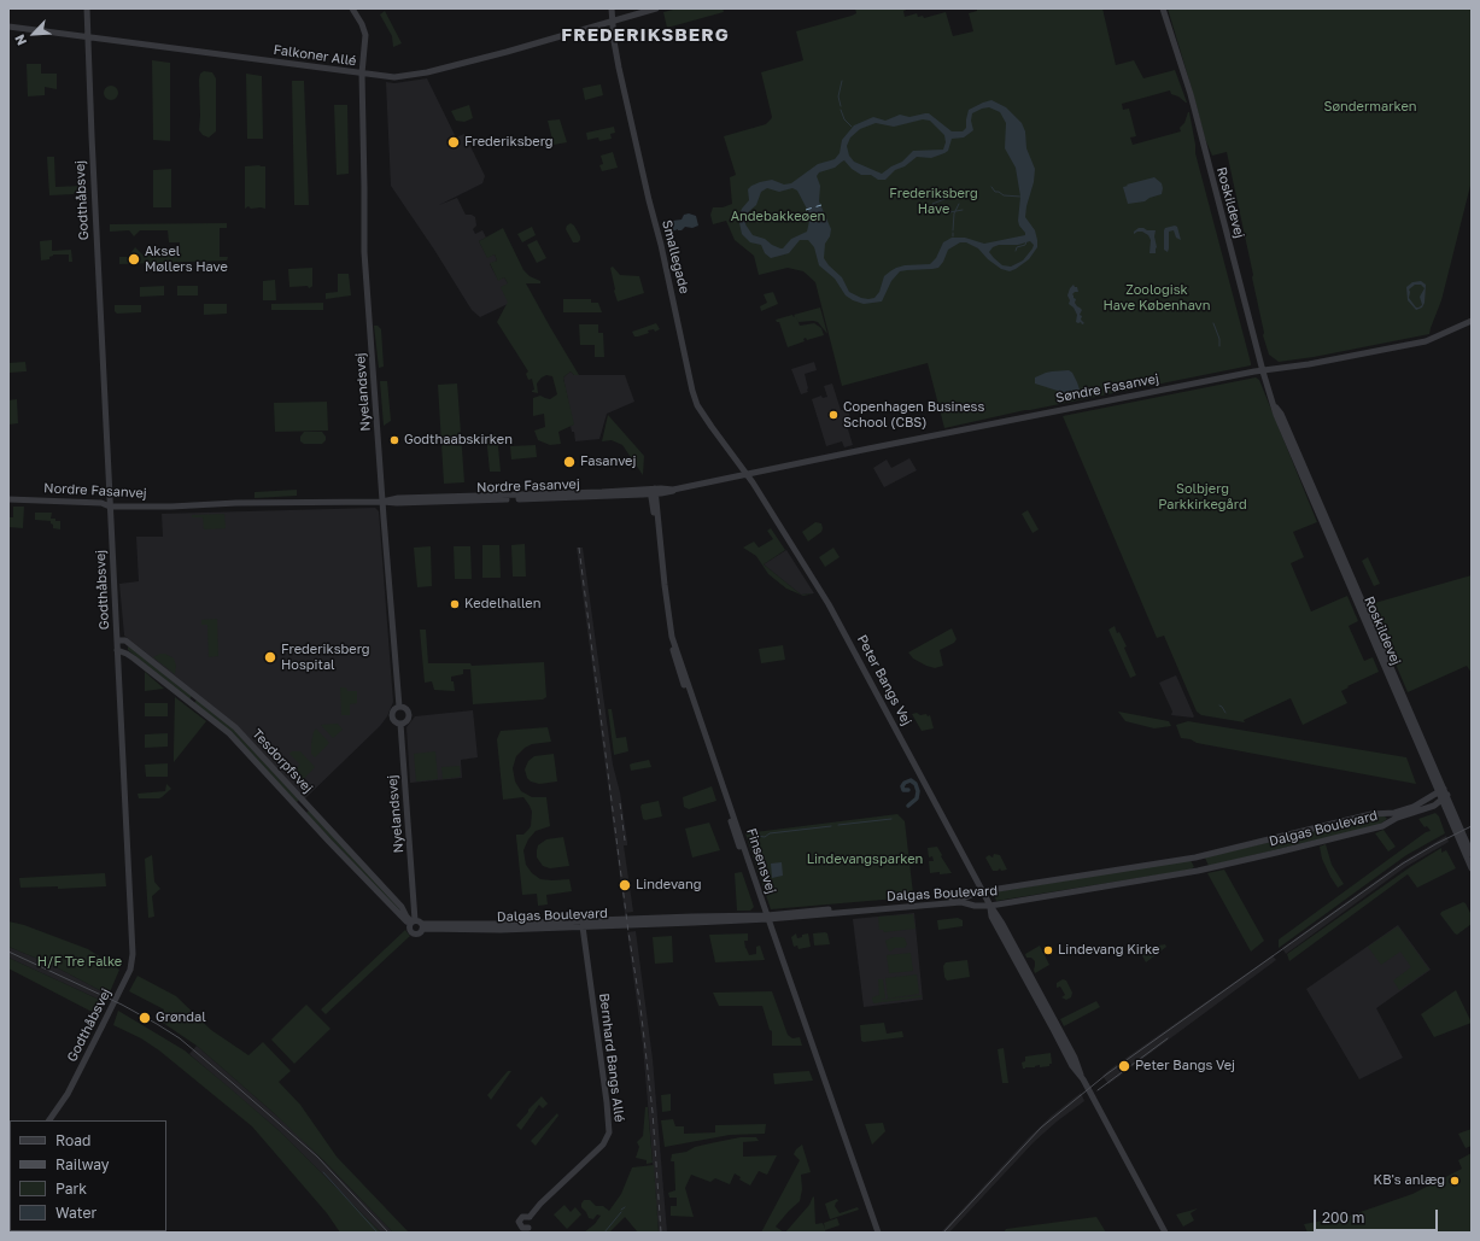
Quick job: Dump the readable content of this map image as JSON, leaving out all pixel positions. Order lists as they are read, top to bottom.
{
  "streets": {
    "street": [
      "Falkoner Allé",
      "Godthåbsvej",
      "Roskildevej",
      "Smallegade",
      "Søndre Fasanvej",
      "Nyelandsvej",
      "Nordre Fasanvej",
      "Peter Bangs Vej",
      "Tesdorpfsvej",
      "Dalgas Boulevard",
      "Finsensvej",
      "Bernhard Bangs Allé"
    ]
  },
  "crossings": [
    ["Falkoner Allé", "Godthåbsvej"],
    ["Falkoner Allé", "Smallegade"],
    ["Falkoner Allé", "Nyelandsvej"],
    ["Godthåbsvej", "Nordre Fasanvej"],
    ["Godthåbsvej", "Tesdorpfsvej"],
    ["Roskildevej", "Søndre Fasanvej"],
    ["Roskildevej", "Dalgas Boulevard"],
    ["Smallegade", "Søndre Fasanvej"],
    ["Smallegade", "Nordre Fasanvej"],
    ["Smallegade", "Peter Bangs Vej"],
    ["Søndre Fasanvej", "Nordre Fasanvej"],
    ["Søndre Fasanvej", "Peter Bangs Vej"],
    ["Nyelandsvej", "Nordre Fasanvej"],
    ["Nyelandsvej", "Tesdorpfsvej"],
    ["Nyelandsvej", "Dalgas Boulevard"],
    ["Nordre Fasanvej", "Peter Bangs Vej"],
    ["Nordre Fasanvej", "Finsensvej"],
    ["Peter Bangs Vej", "Dalgas Boulevard"],
    ["Tesdorpfsvej", "Dalgas Boulevard"],
    ["Dalgas Boulevard", "Finsensvej"],
    ["Dalgas Boulevard", "Bernhard Bangs Allé"]
  ],
  "districts": ["FREDERIKSBERG"],
  "parks": [
    "Søndermarken",
    "Frederiksberg Have",
    "Andebakkeøen",
    "Zoologisk Have København",
    "Solbjerg Parkkirkegård",
    "Lindevangsparken",
    "H/F Tre Falke"
  ],
  "places": [
    "Frederiksberg",
    "Aksel Møllers Have",
    "Copenhagen Business School (CBS)",
    "Godthaabskirken",
    "Fasanvej",
    "Kedelhallen",
    "Frederiksberg Hospital",
    "Lindevang",
    "Lindevang Kirke",
    "Grøndal",
    "Peter Bangs Vej",
    "KB's anlæg"
  ],
  "legend": [
    "Road",
    "Railway",
    "Park",
    "Water"
  ],
  "scale_bar": "200 m",
  "north": "bottom left"
}
